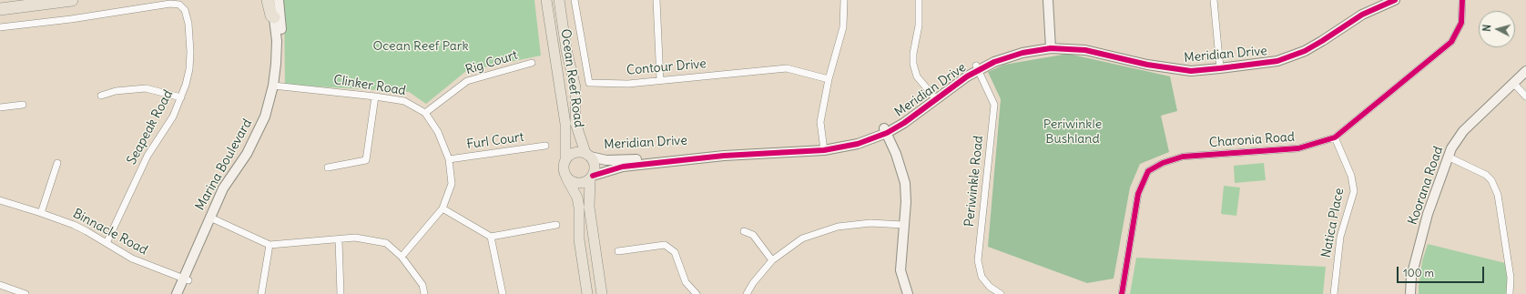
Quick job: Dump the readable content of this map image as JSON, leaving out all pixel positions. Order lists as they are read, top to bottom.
{
  "streets": {
    "main road": ["Ocean Reef Road"],
    "street": [
      "Meridian Drive",
      "Rig Court",
      "Contour Drive",
      "Clinker Road",
      "Seapeak Road",
      "Charonia Road",
      "Furl Court",
      "Marina Boulevard",
      "Periwinkle Road",
      "Koorana Road",
      "Natica Place",
      "Binnacle Road"
    ]
  },
  "crossings": [
    ["Meridian Drive", "Ocean Reef Road"],
    ["Meridian Drive", "Periwinkle Road"],
    ["Rig Court", "Clinker Road"],
    ["Clinker Road", "Furl Court"],
    ["Clinker Road", "Marina Boulevard"],
    ["Seapeak Road", "Binnacle Road"],
    ["Charonia Road", "Natica Place"],
    ["Marina Boulevard", "Binnacle Road"]
  ],
  "parks": ["Ocean Reef Park", "Periwinkle Bushland"],
  "scale_bar": "100 m",
  "north": "left"
}
